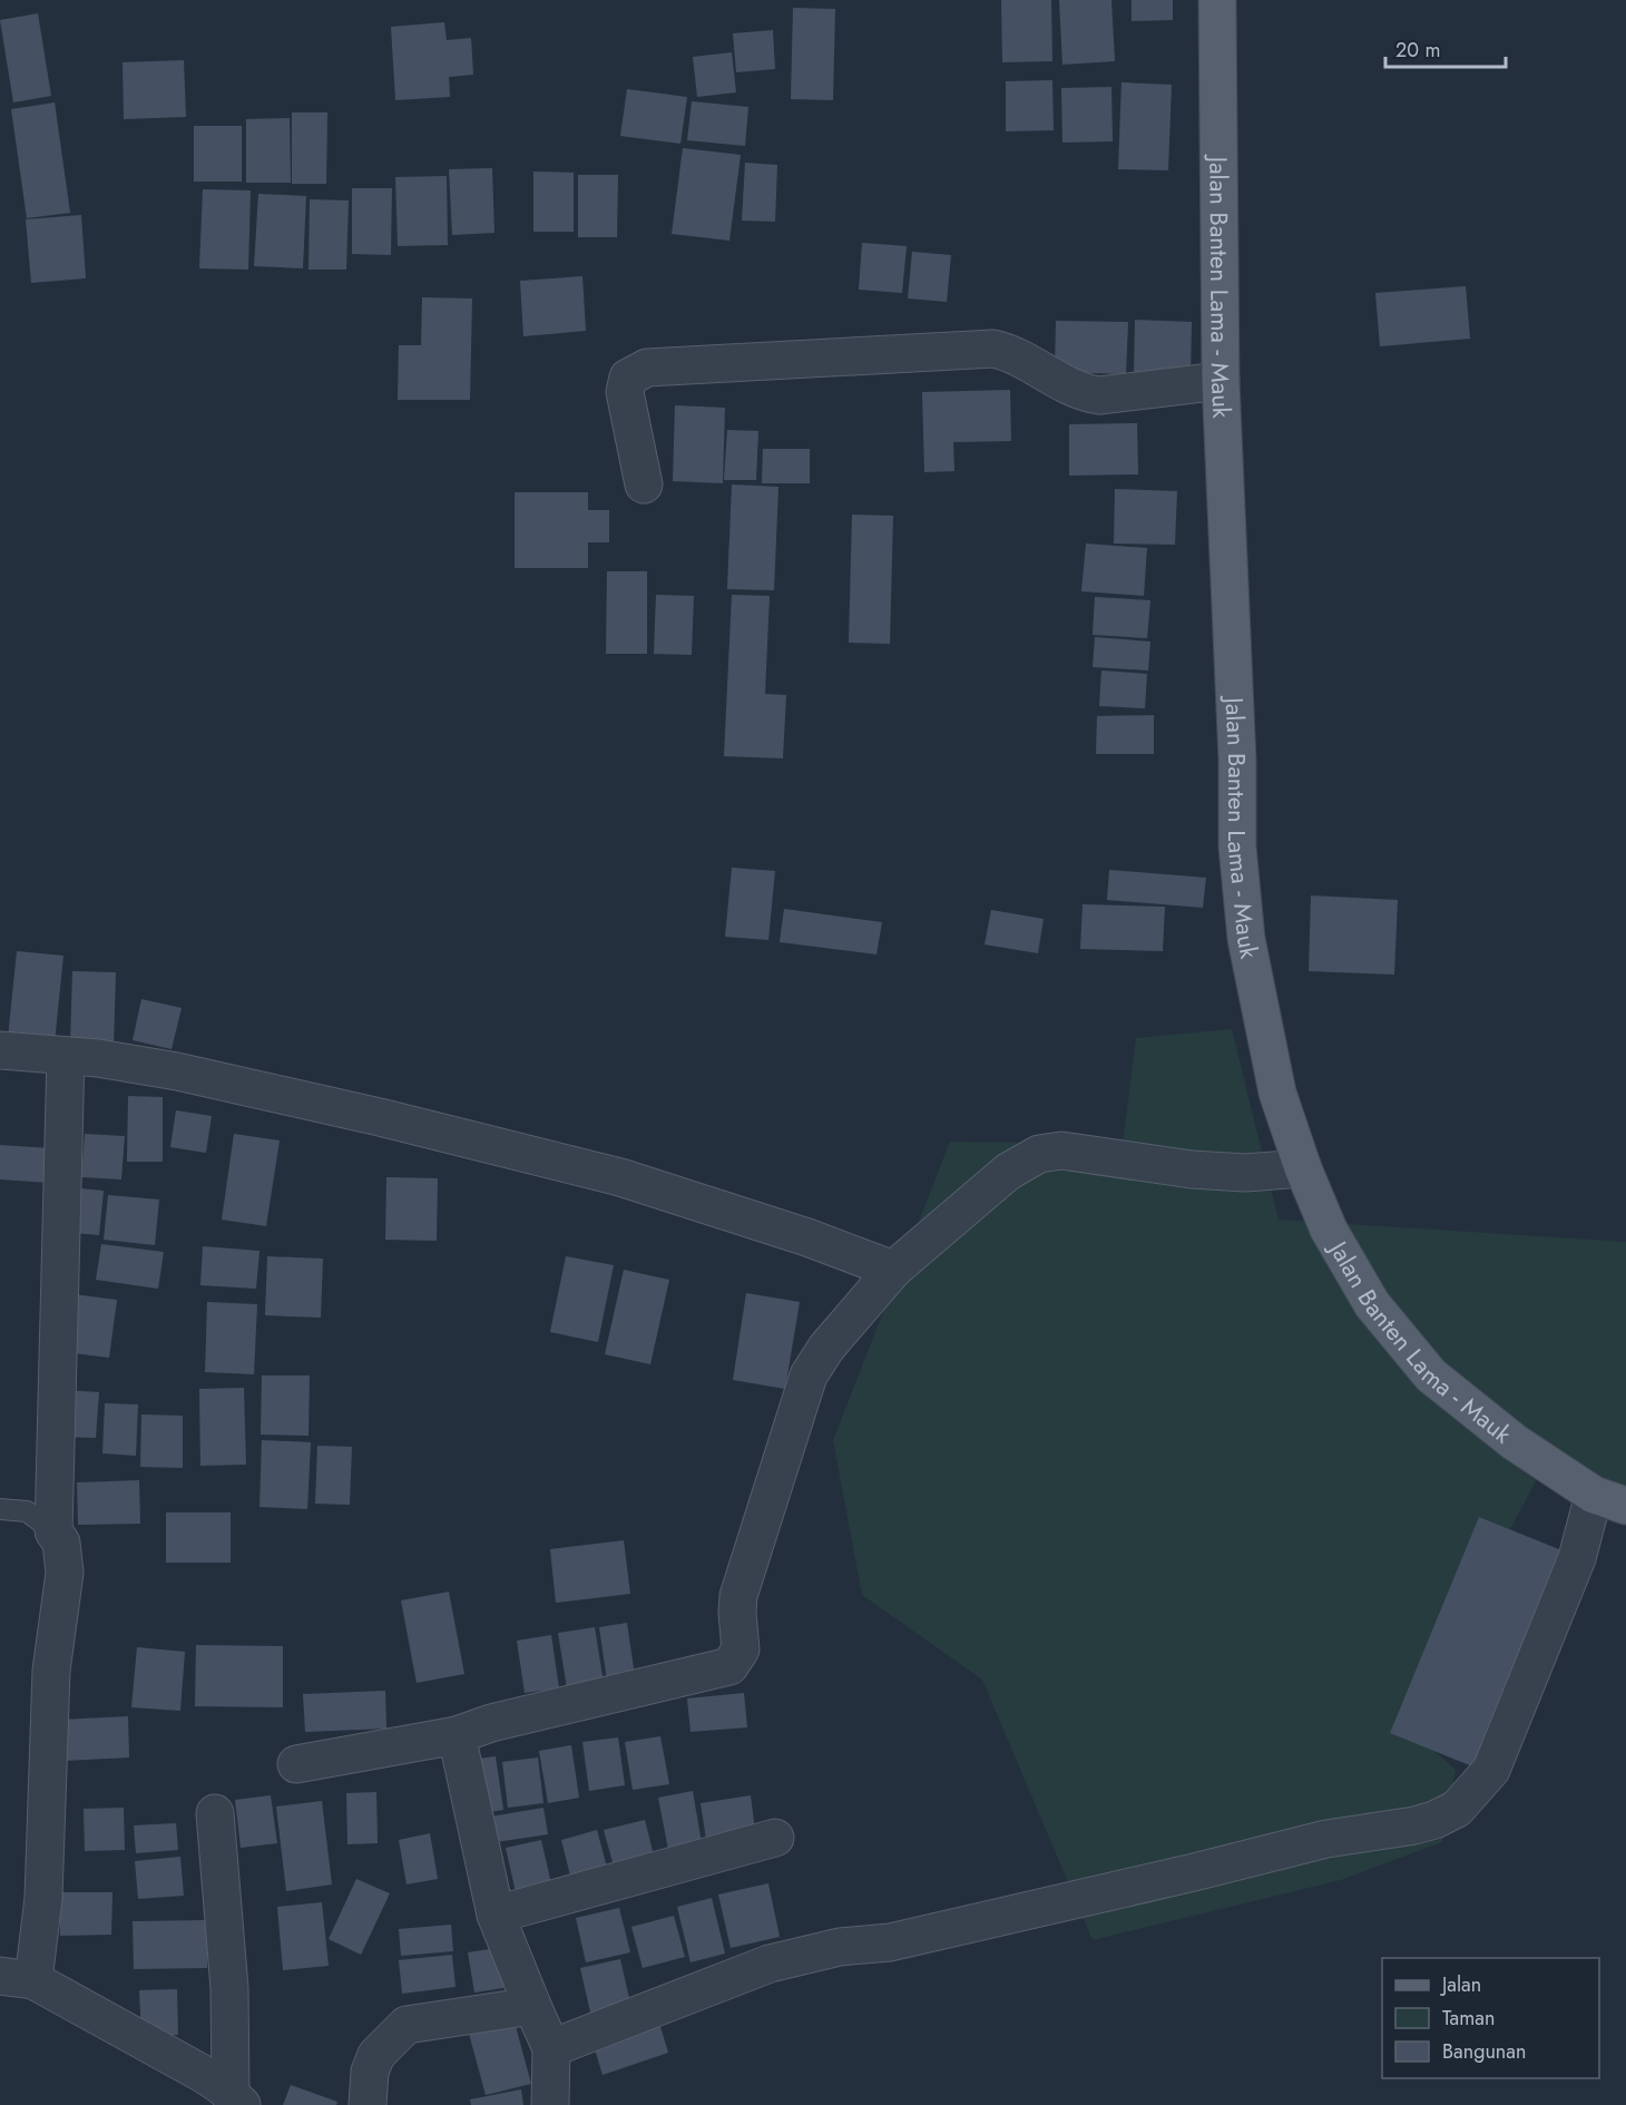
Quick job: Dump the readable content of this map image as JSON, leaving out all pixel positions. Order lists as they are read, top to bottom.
{
  "streets": {
    "main road": ["Jalan Banten Lama - Mauk"]
  },
  "legend": ["Jalan", "Taman", "Bangunan"],
  "scale_bar": "20 m"
}
